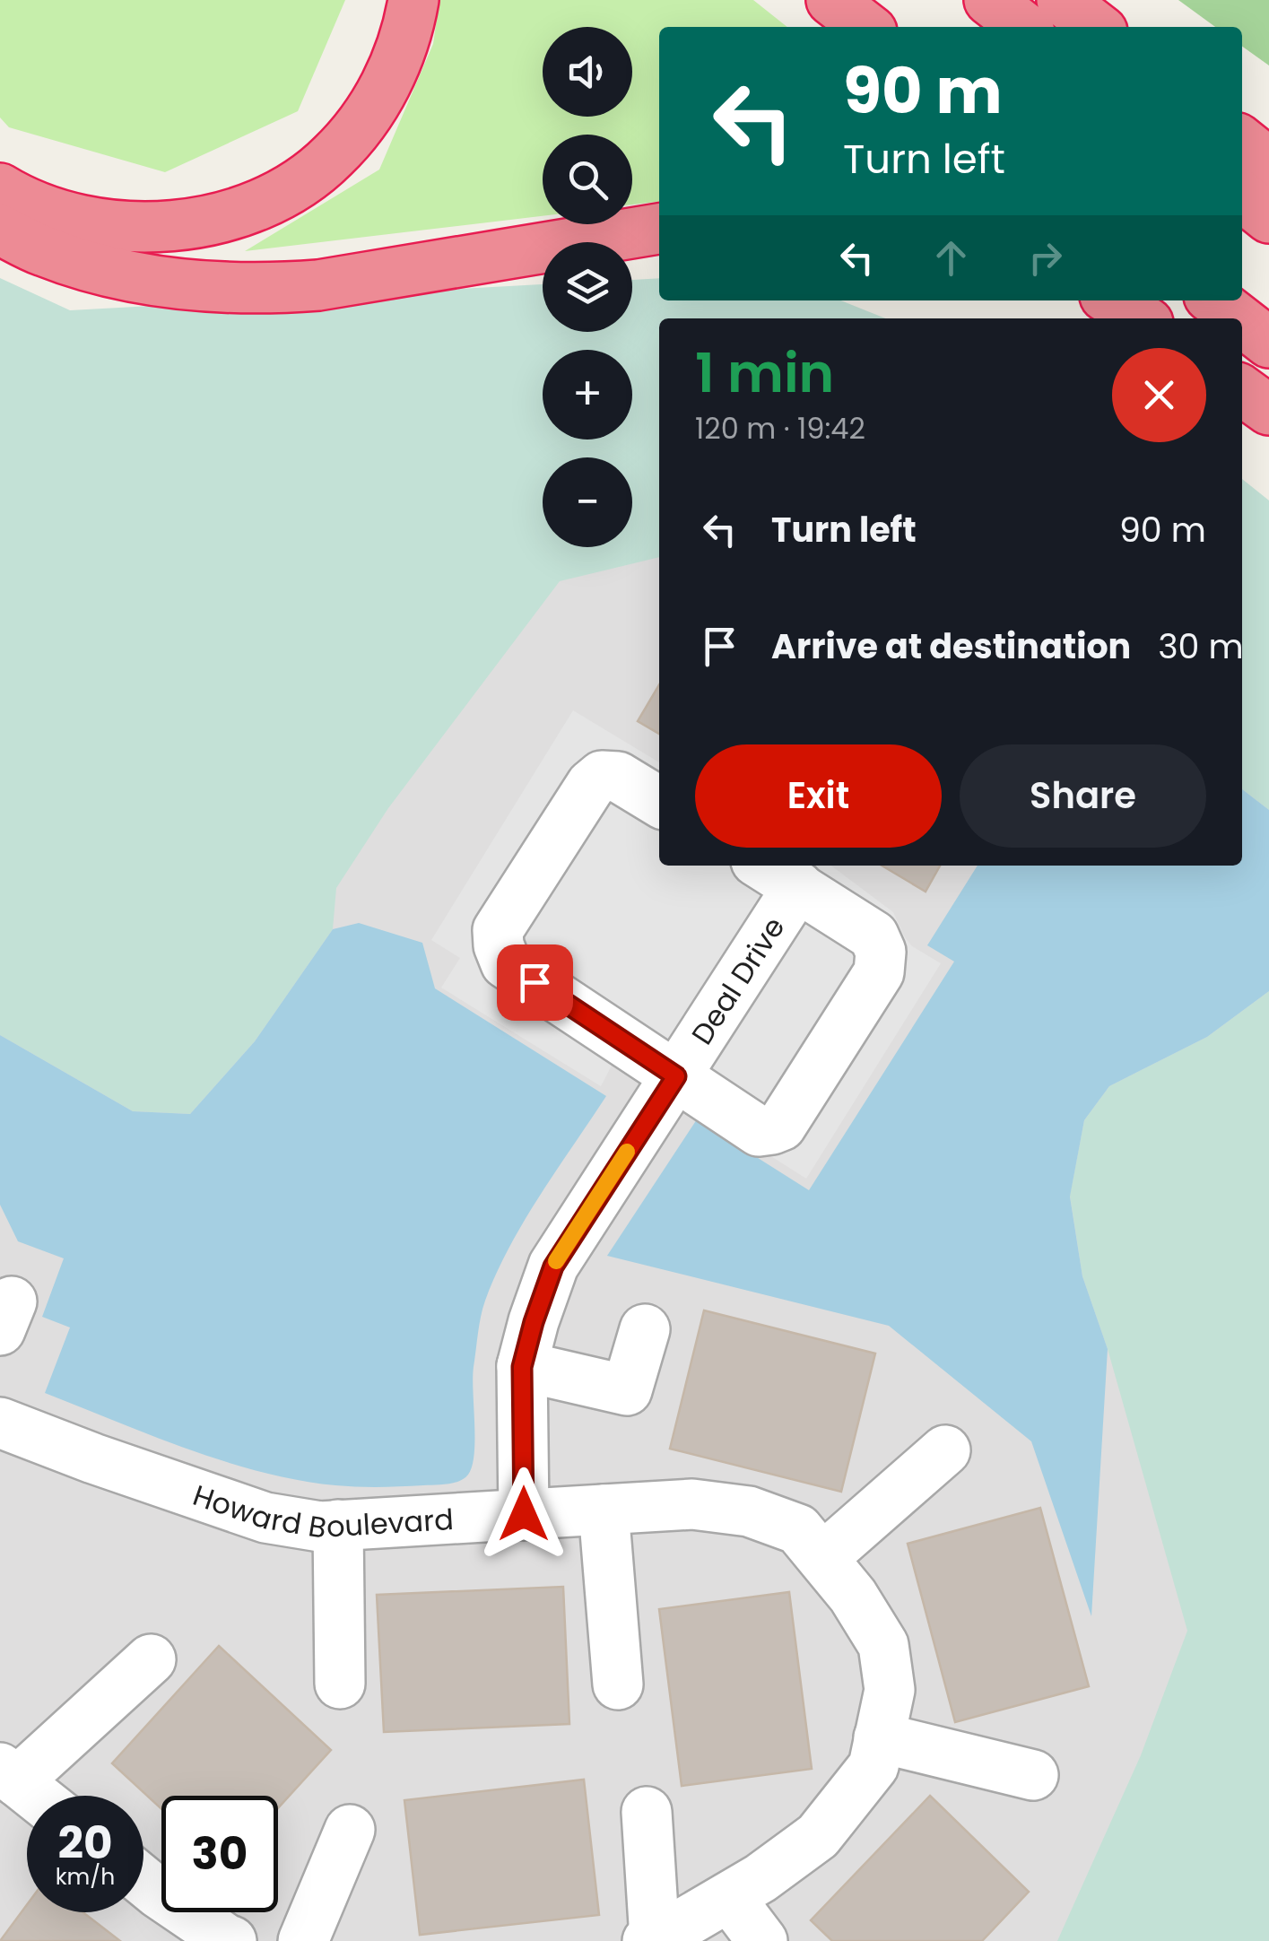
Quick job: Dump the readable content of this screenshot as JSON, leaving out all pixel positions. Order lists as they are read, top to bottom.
{
  "streets": {
    "street": ["Deal Drive", "Howard Boulevard"]
  },
  "crossings": [
    ["Deal Drive", "Howard Boulevard"]
  ],
  "page": {
    "map_buttons": ["+", "−"],
    "turn": ["90 m", "Turn left"],
    "heading": ["1 min", "120 m · 19:42"],
    "list": [
      {
        "name": "Turn left",
        "value": "90 m"
      },
      {
        "name": "Arrive at destination",
        "value": "30 m"
      }
    ],
    "buttons": ["Exit", "Share"],
    "speed": "20 km/h",
    "limit": "30"
  }
}
